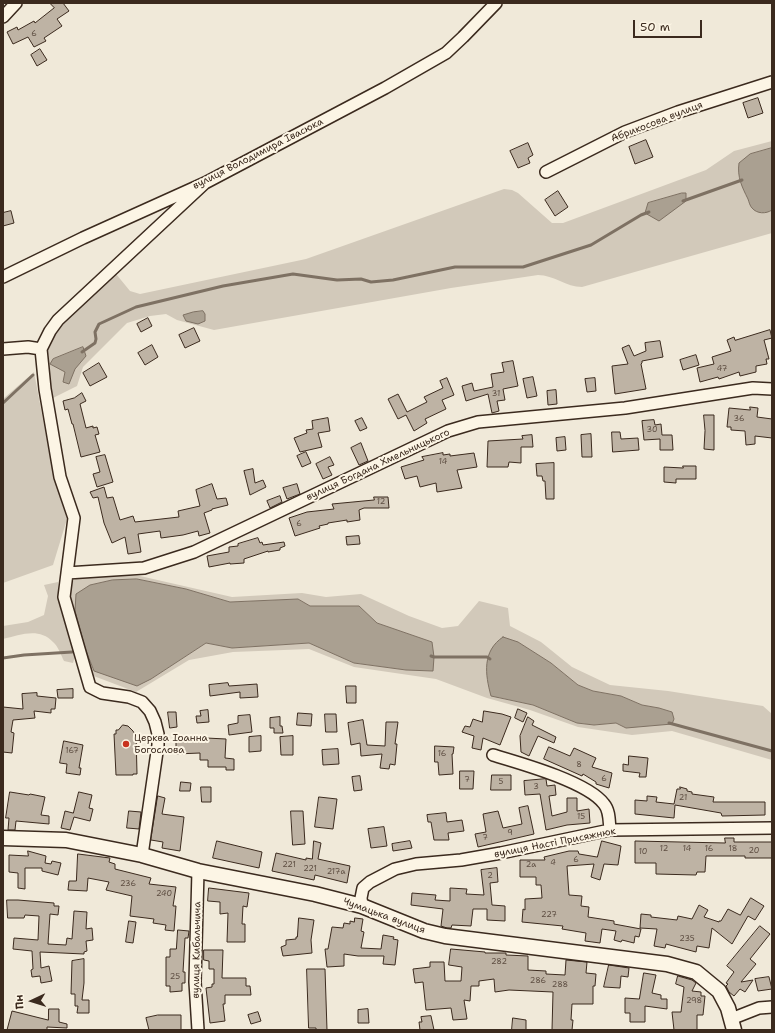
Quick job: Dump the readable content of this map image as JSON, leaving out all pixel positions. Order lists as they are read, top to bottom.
{
  "streets": {
    "street": [
      "Абрикосова вулиця",
      "вулиця Володимира Івасюка",
      "вулиця Богдана Хмельницького",
      "вулиця Насті Присяжнюк",
      "Чумацька вулиця",
      "вулиця Кибальчича"
    ]
  },
  "crossings": [
    ["вулиця Насті Присяжнюк", "Чумацька вулиця"],
    ["Чумацька вулиця", "вулиця Кибальчича"]
  ],
  "places": ["Церква Іоанна Богослова"],
  "house_numbers": [
    "6",
    "47",
    "31",
    "36",
    "30",
    "14",
    "12",
    "6",
    "167",
    "16",
    "8",
    "6",
    "7",
    "5",
    "3",
    "21",
    "15",
    "9",
    "7",
    "12",
    "14",
    "16",
    "18",
    "20",
    "10",
    "6",
    "4",
    "221",
    "2а",
    "221",
    "217а",
    "2",
    "236",
    "240",
    "227",
    "235",
    "282",
    "25",
    "286",
    "288",
    "298"
  ],
  "scale_bar": "50 m",
  "north": "left"
}
